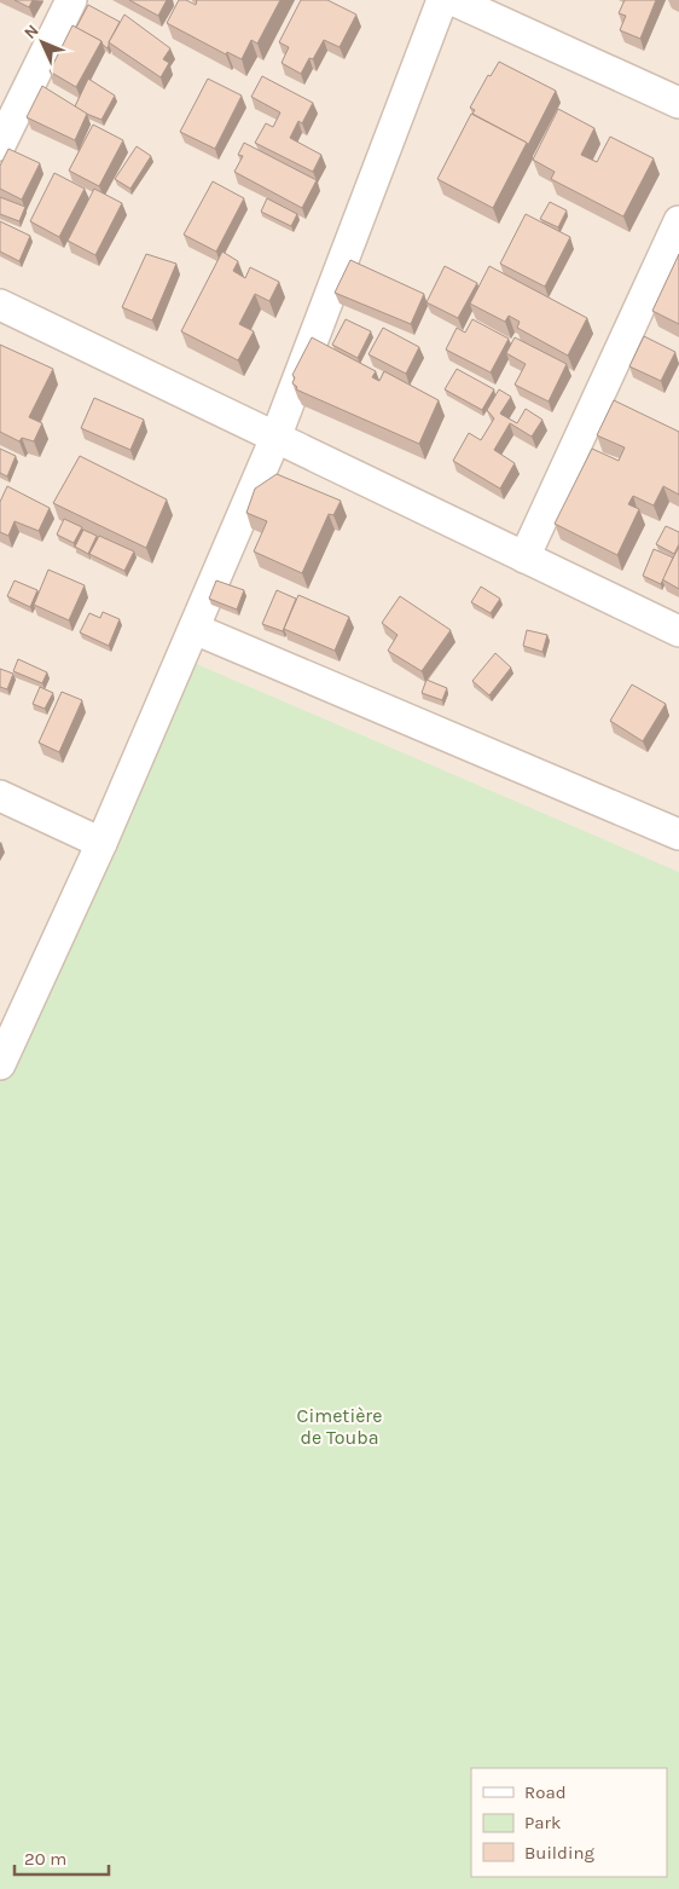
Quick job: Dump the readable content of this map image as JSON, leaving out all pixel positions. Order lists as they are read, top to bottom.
{
  "parks": ["Cimetière de Touba"],
  "legend": ["Road", "Park", "Building"],
  "scale_bar": "20 m",
  "north": "top left"
}
